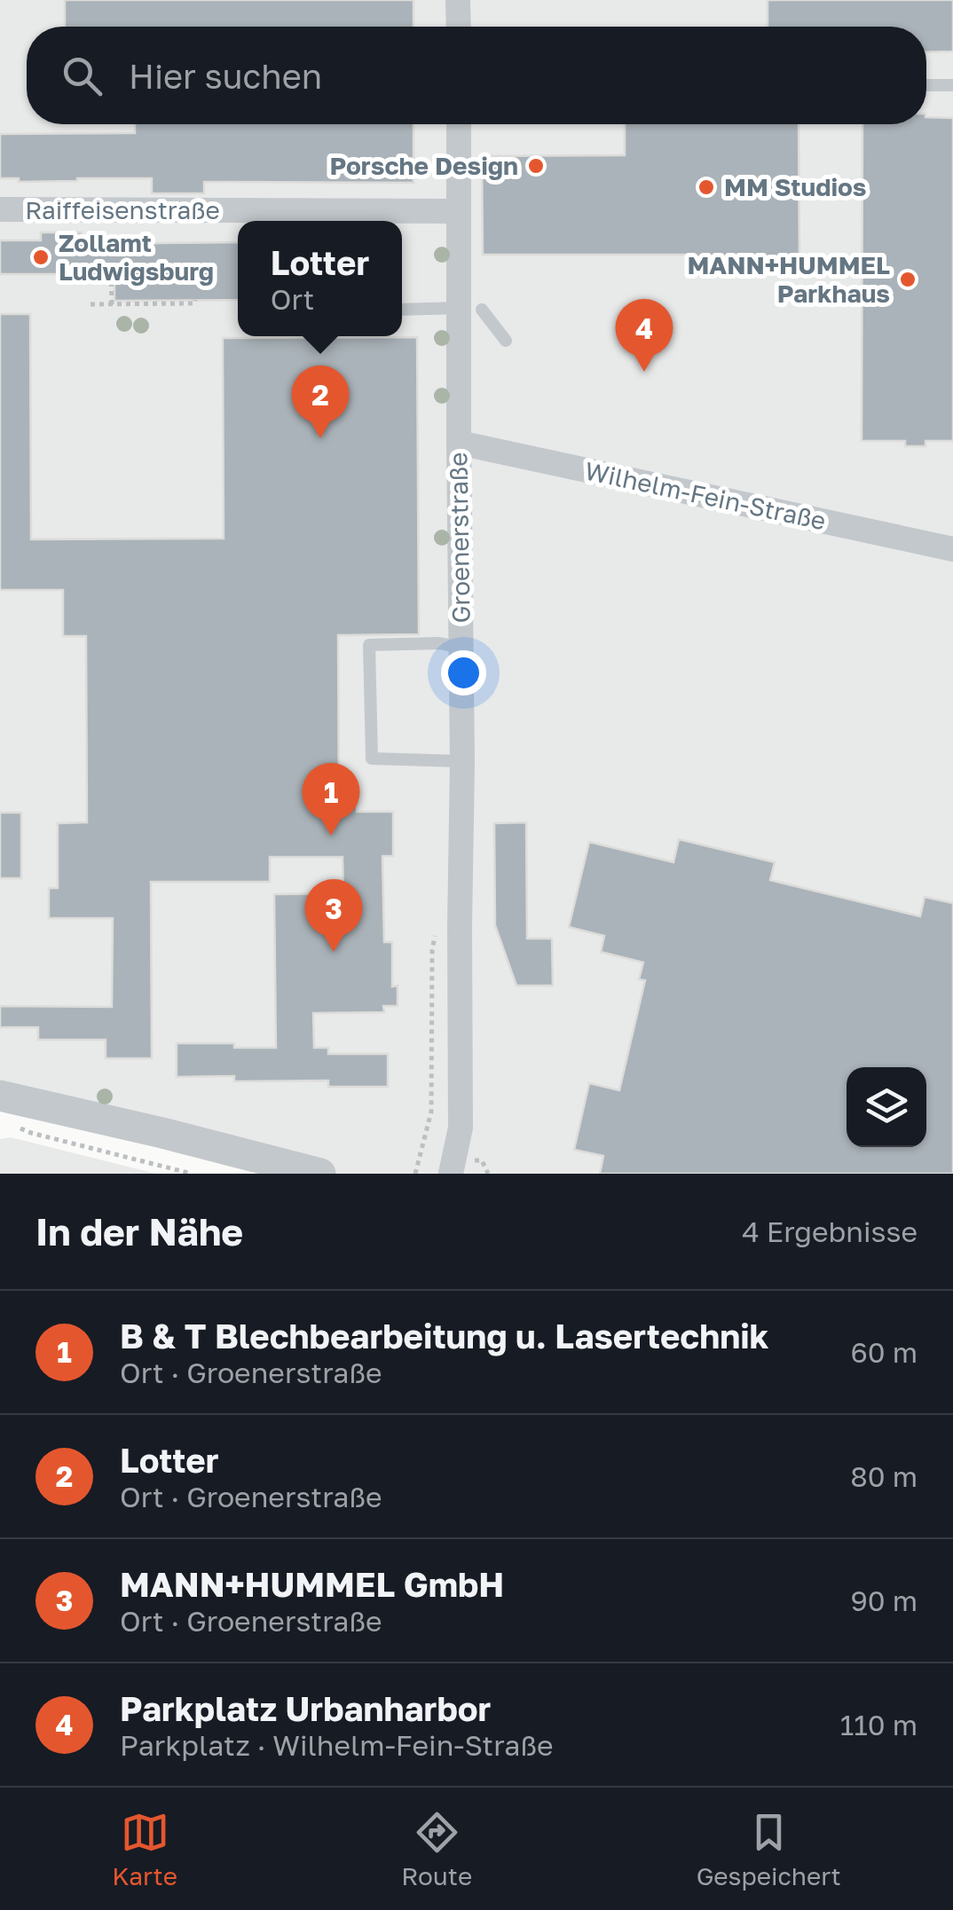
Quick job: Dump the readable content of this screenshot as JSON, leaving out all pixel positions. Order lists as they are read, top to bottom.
{
  "streets": {
    "street": ["Raiffeisenstraße", "Wilhelm-Fein-Straße", "Groenerstraße"]
  },
  "crossings": [
    ["Raiffeisenstraße", "Groenerstraße"],
    ["Wilhelm-Fein-Straße", "Groenerstraße"]
  ],
  "places": [
    "Porsche Design",
    "MM Studios",
    "Zollamt Ludwigsburg",
    "MANN+HUMMEL Parkhaus"
  ],
  "page": {
    "search": "Hier suchen",
    "popup": ["Lotter", "Ort"],
    "pins": [
      "4",
      "2",
      "1",
      "3"
    ],
    "heading": ["In der Nähe", "4 Ergebnisse"],
    "list": [
      {
        "mark": "1",
        "name": "B & T Blechbearbeitung u. Lasertechnik",
        "note": "Ort · Groenerstraße",
        "value": "60 m"
      },
      {
        "mark": "2",
        "name": "Lotter",
        "note": "Ort · Groenerstraße",
        "value": "80 m"
      },
      {
        "mark": "3",
        "name": "MANN+HUMMEL GmbH",
        "note": "Ort · Groenerstraße",
        "value": "90 m"
      },
      {
        "mark": "4",
        "name": "Parkplatz Urbanharbor",
        "note": "Parkplatz · Wilhelm-Fein-Straße",
        "value": "110 m"
      }
    ],
    "nav": ["Karte", "Route", "Gespeichert"]
  }
}
